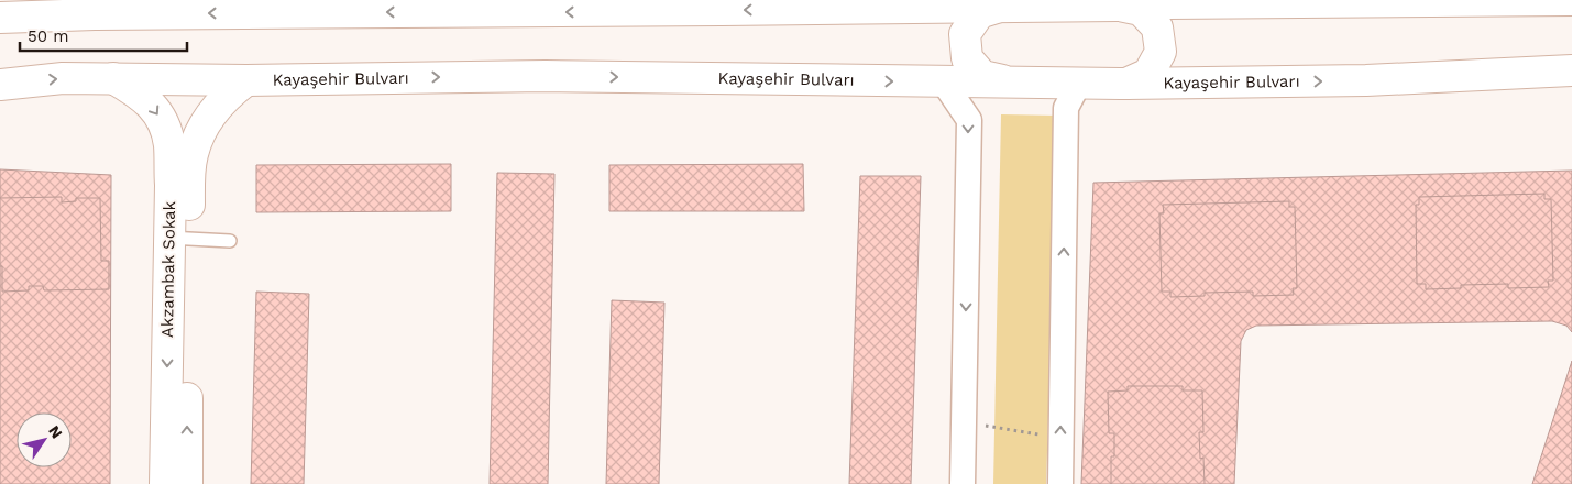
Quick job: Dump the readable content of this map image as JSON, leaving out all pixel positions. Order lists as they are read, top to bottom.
{
  "streets": {
    "main road": ["Kayaşehir Bulvarı", "Akzambak Sokak"]
  },
  "crossings": [
    ["Kayaşehir Bulvarı", "Akzambak Sokak"]
  ],
  "scale_bar": "50 m",
  "north": "top right"
}
